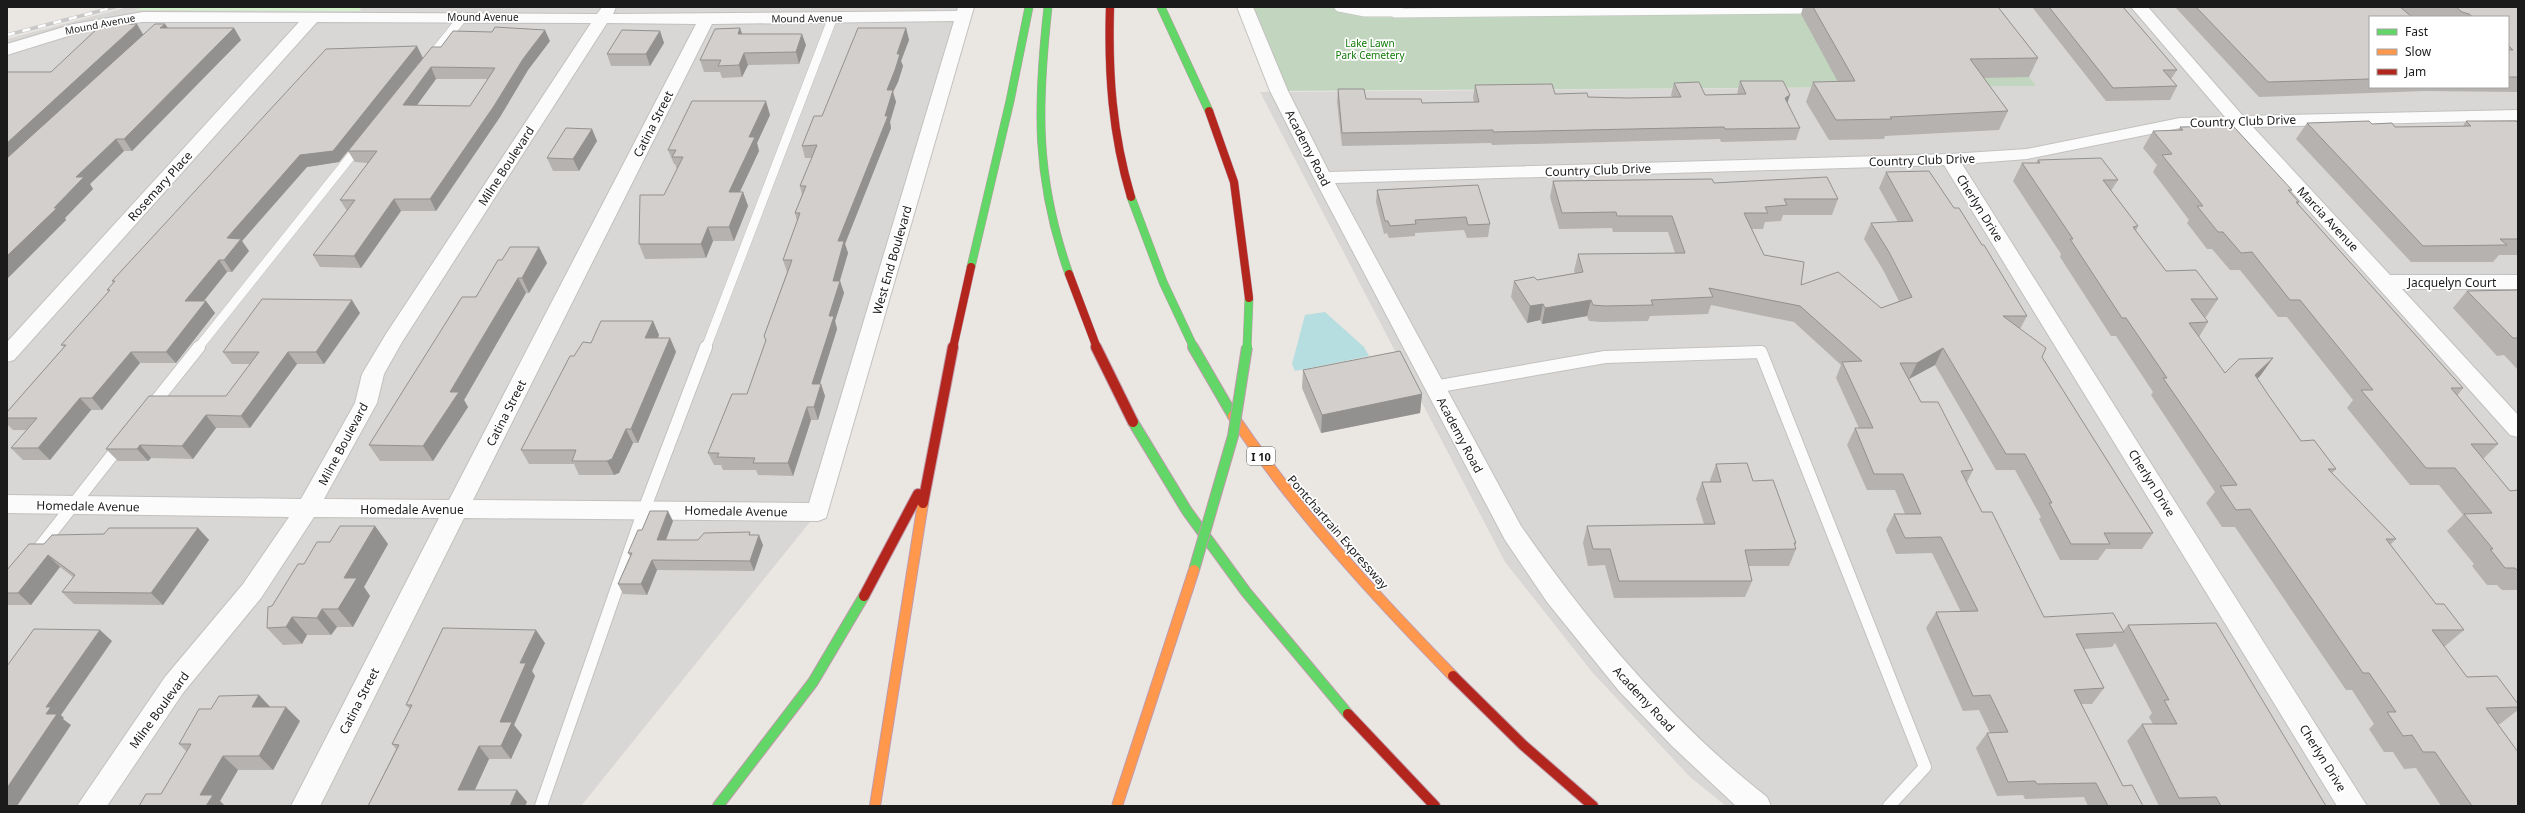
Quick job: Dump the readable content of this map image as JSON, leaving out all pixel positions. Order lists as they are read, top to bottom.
{
  "streets": {
    "highway": ["I 10", "Pontchartrain Expressway"],
    "street": [
      "Mound Avenue",
      "Country Club Drive",
      "Catina Street",
      "Academy Road",
      "Milne Boulevard",
      "Rosemary Place",
      "Cherlyn Drive",
      "Marcia Avenue",
      "West End Boulevard",
      "Jacquelyn Court",
      "Homedale Avenue"
    ]
  },
  "crossings": [
    ["Mound Avenue", "Catina Street"],
    ["Mound Avenue", "Milne Boulevard"],
    ["Mound Avenue", "Rosemary Place"],
    ["Mound Avenue", "West End Boulevard"],
    ["Country Club Drive", "Academy Road"],
    ["Country Club Drive", "Cherlyn Drive"],
    ["Country Club Drive", "Marcia Avenue"],
    ["Catina Street", "Homedale Avenue"],
    ["Milne Boulevard", "Homedale Avenue"],
    ["Marcia Avenue", "Jacquelyn Court"],
    ["West End Boulevard", "Homedale Avenue"]
  ],
  "parks": ["Lake Lawn Park Cemetery"],
  "legend": ["Fast", "Slow", "Jam"]
}
